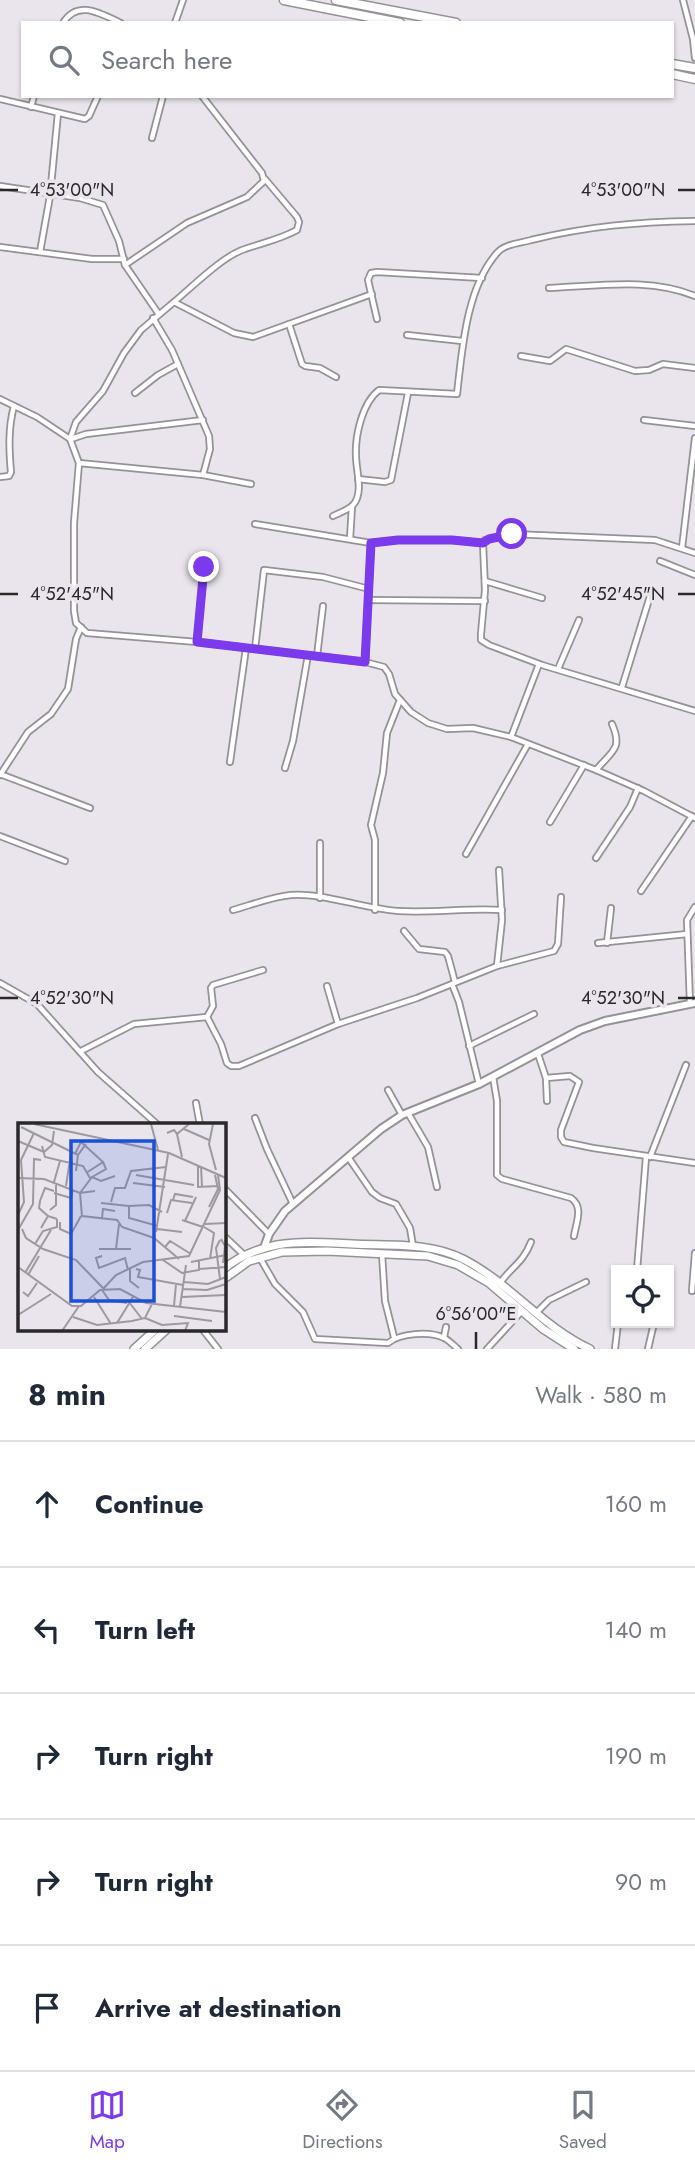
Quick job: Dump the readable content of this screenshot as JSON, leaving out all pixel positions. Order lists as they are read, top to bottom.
{
  "page": {
    "search": "Search here",
    "heading": ["8 min", "Walk · 580 m"],
    "list": [
      ["Continue", "160 m"],
      ["Turn left", "140 m"],
      ["Turn right", "190 m"],
      ["Turn right", "90 m"],
      "Arrive at destination"
    ],
    "nav": ["Map", "Directions", "Saved"]
  },
  "coordinates": [
    "4°53'00\"N",
    "4°52'45\"N",
    "4°52'30\"N",
    "6°56'00\"E"
  ]
}
